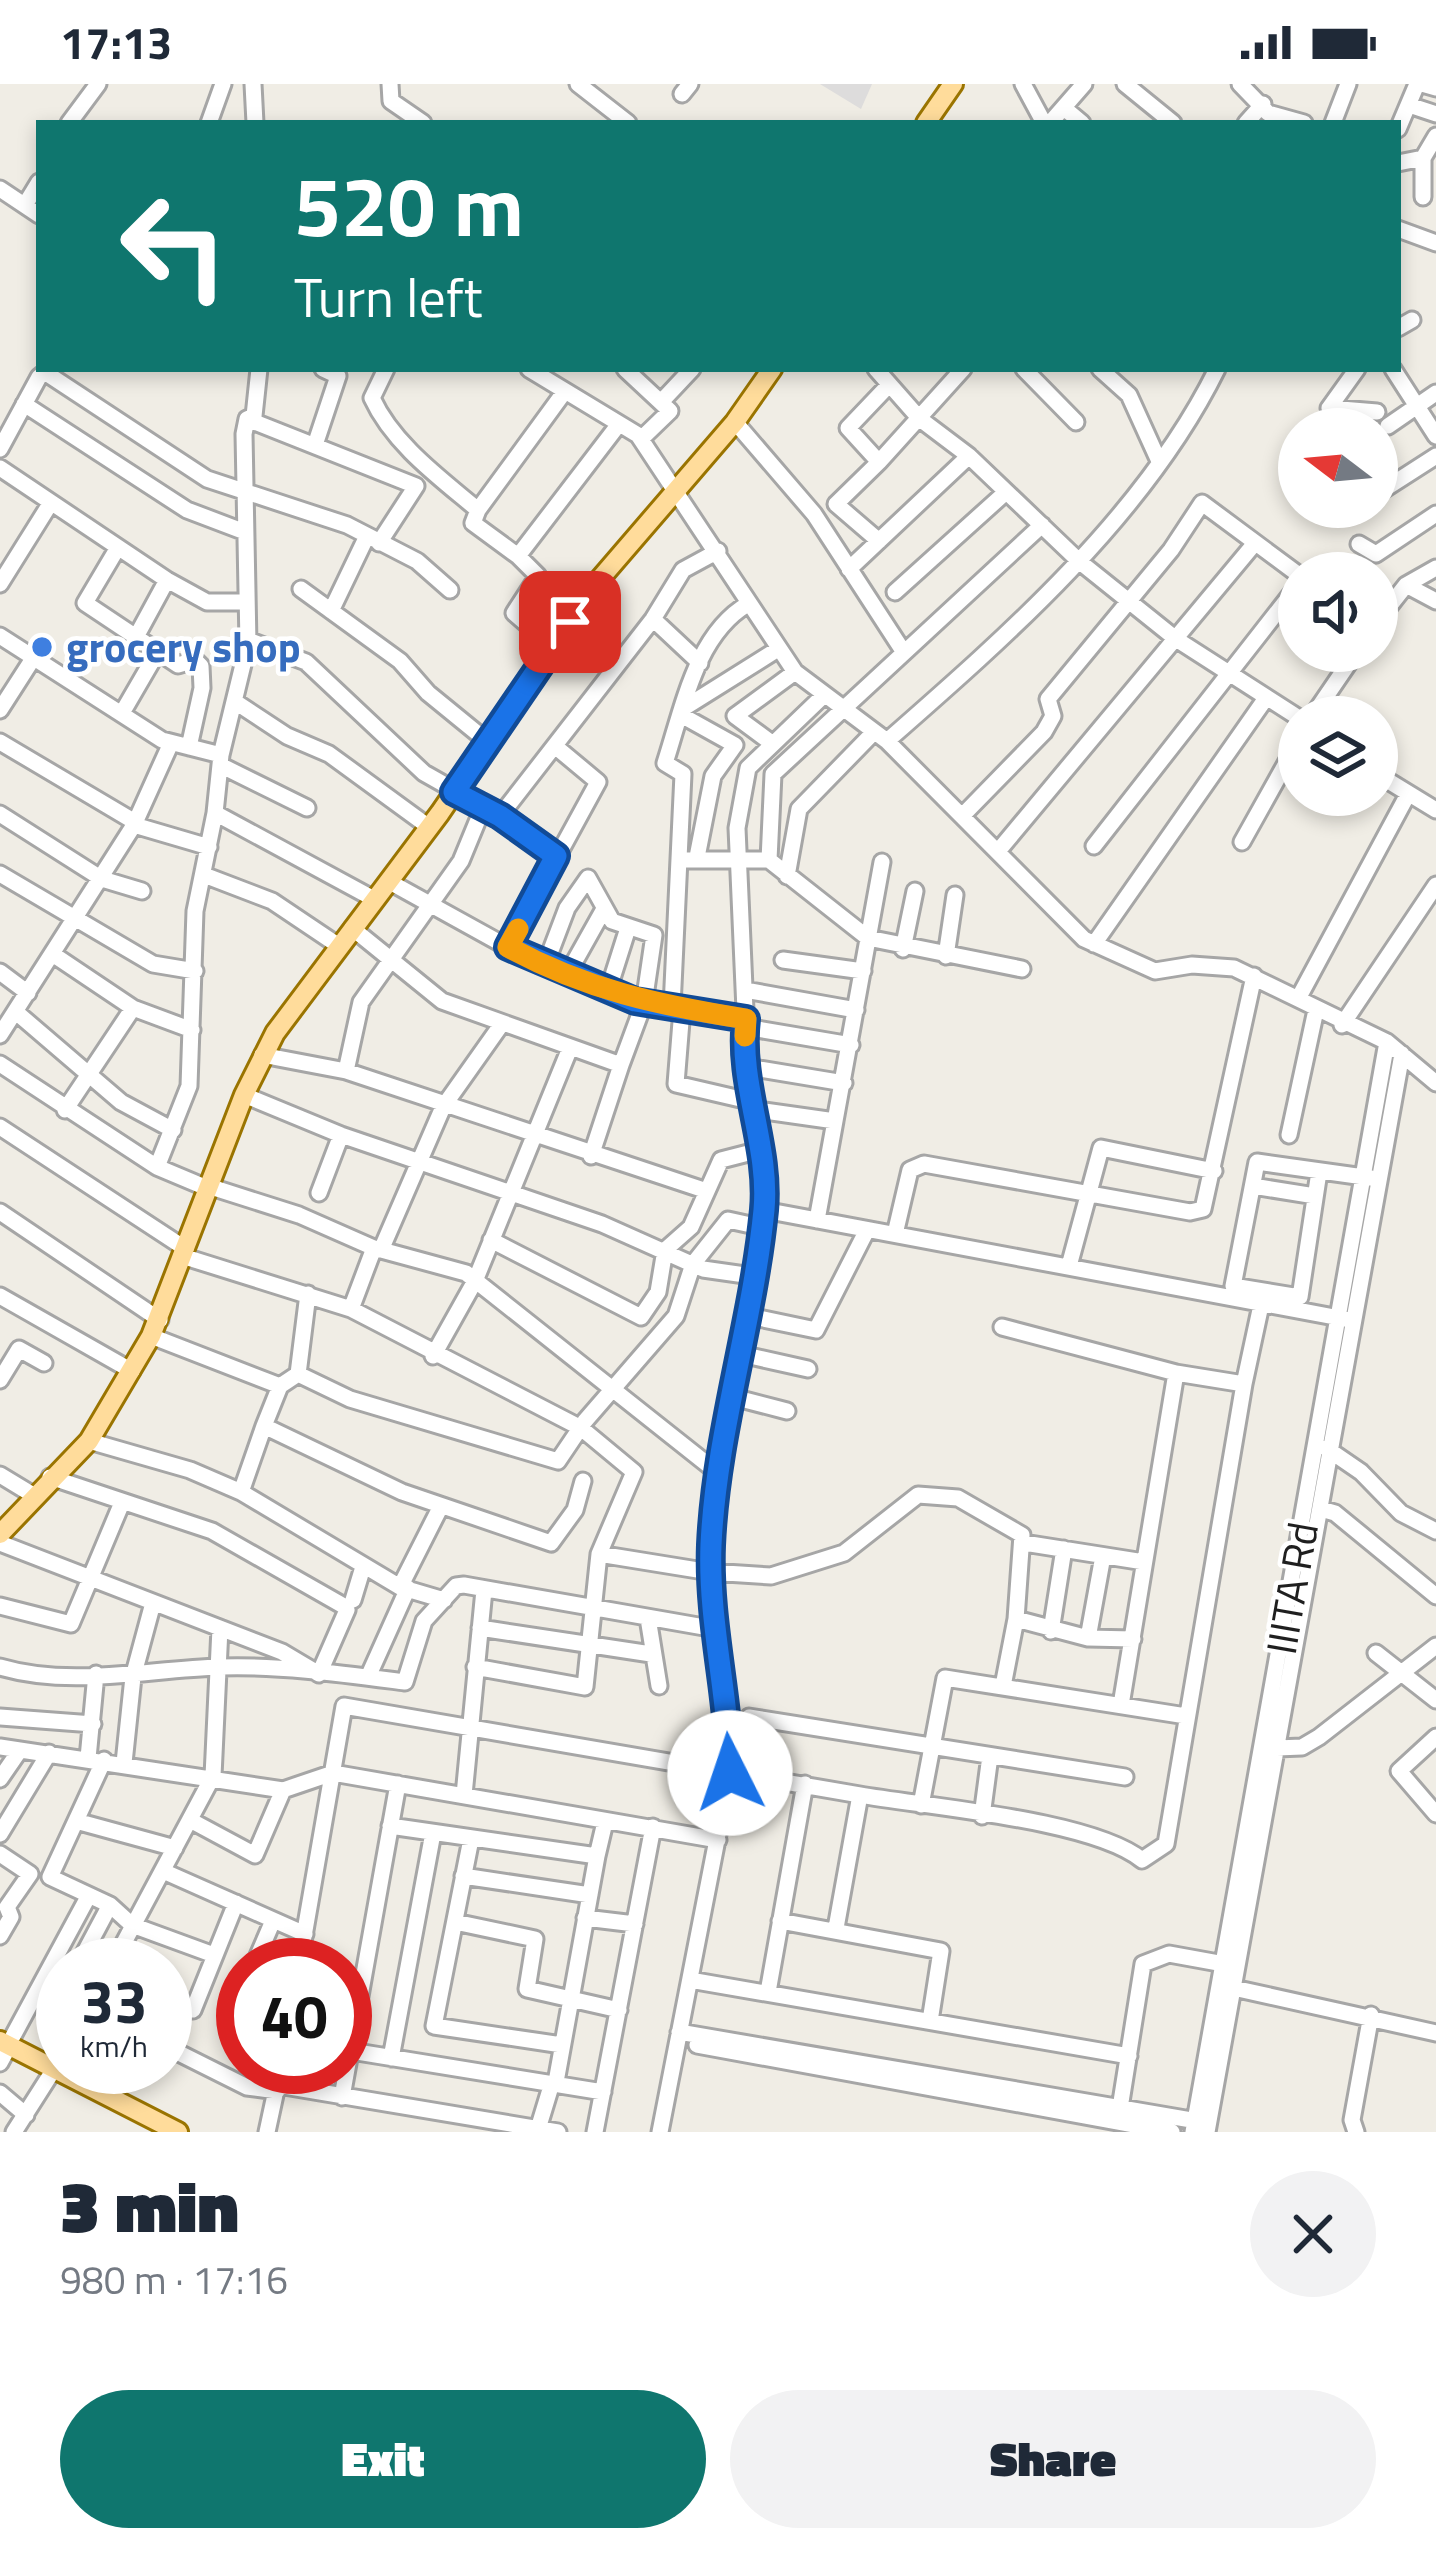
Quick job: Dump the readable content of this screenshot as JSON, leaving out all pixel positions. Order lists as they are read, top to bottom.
{
  "streets": {
    "street": ["IIITA Rd"]
  },
  "places": ["grocery shop"],
  "north": "left",
  "page": {
    "status": "17:13",
    "turn": ["520 m", "Turn left"],
    "speed": "33 km/h",
    "limit": "40",
    "heading": ["3 min", "980 m · 17:16"],
    "buttons": ["Exit", "Share"]
  }
}
